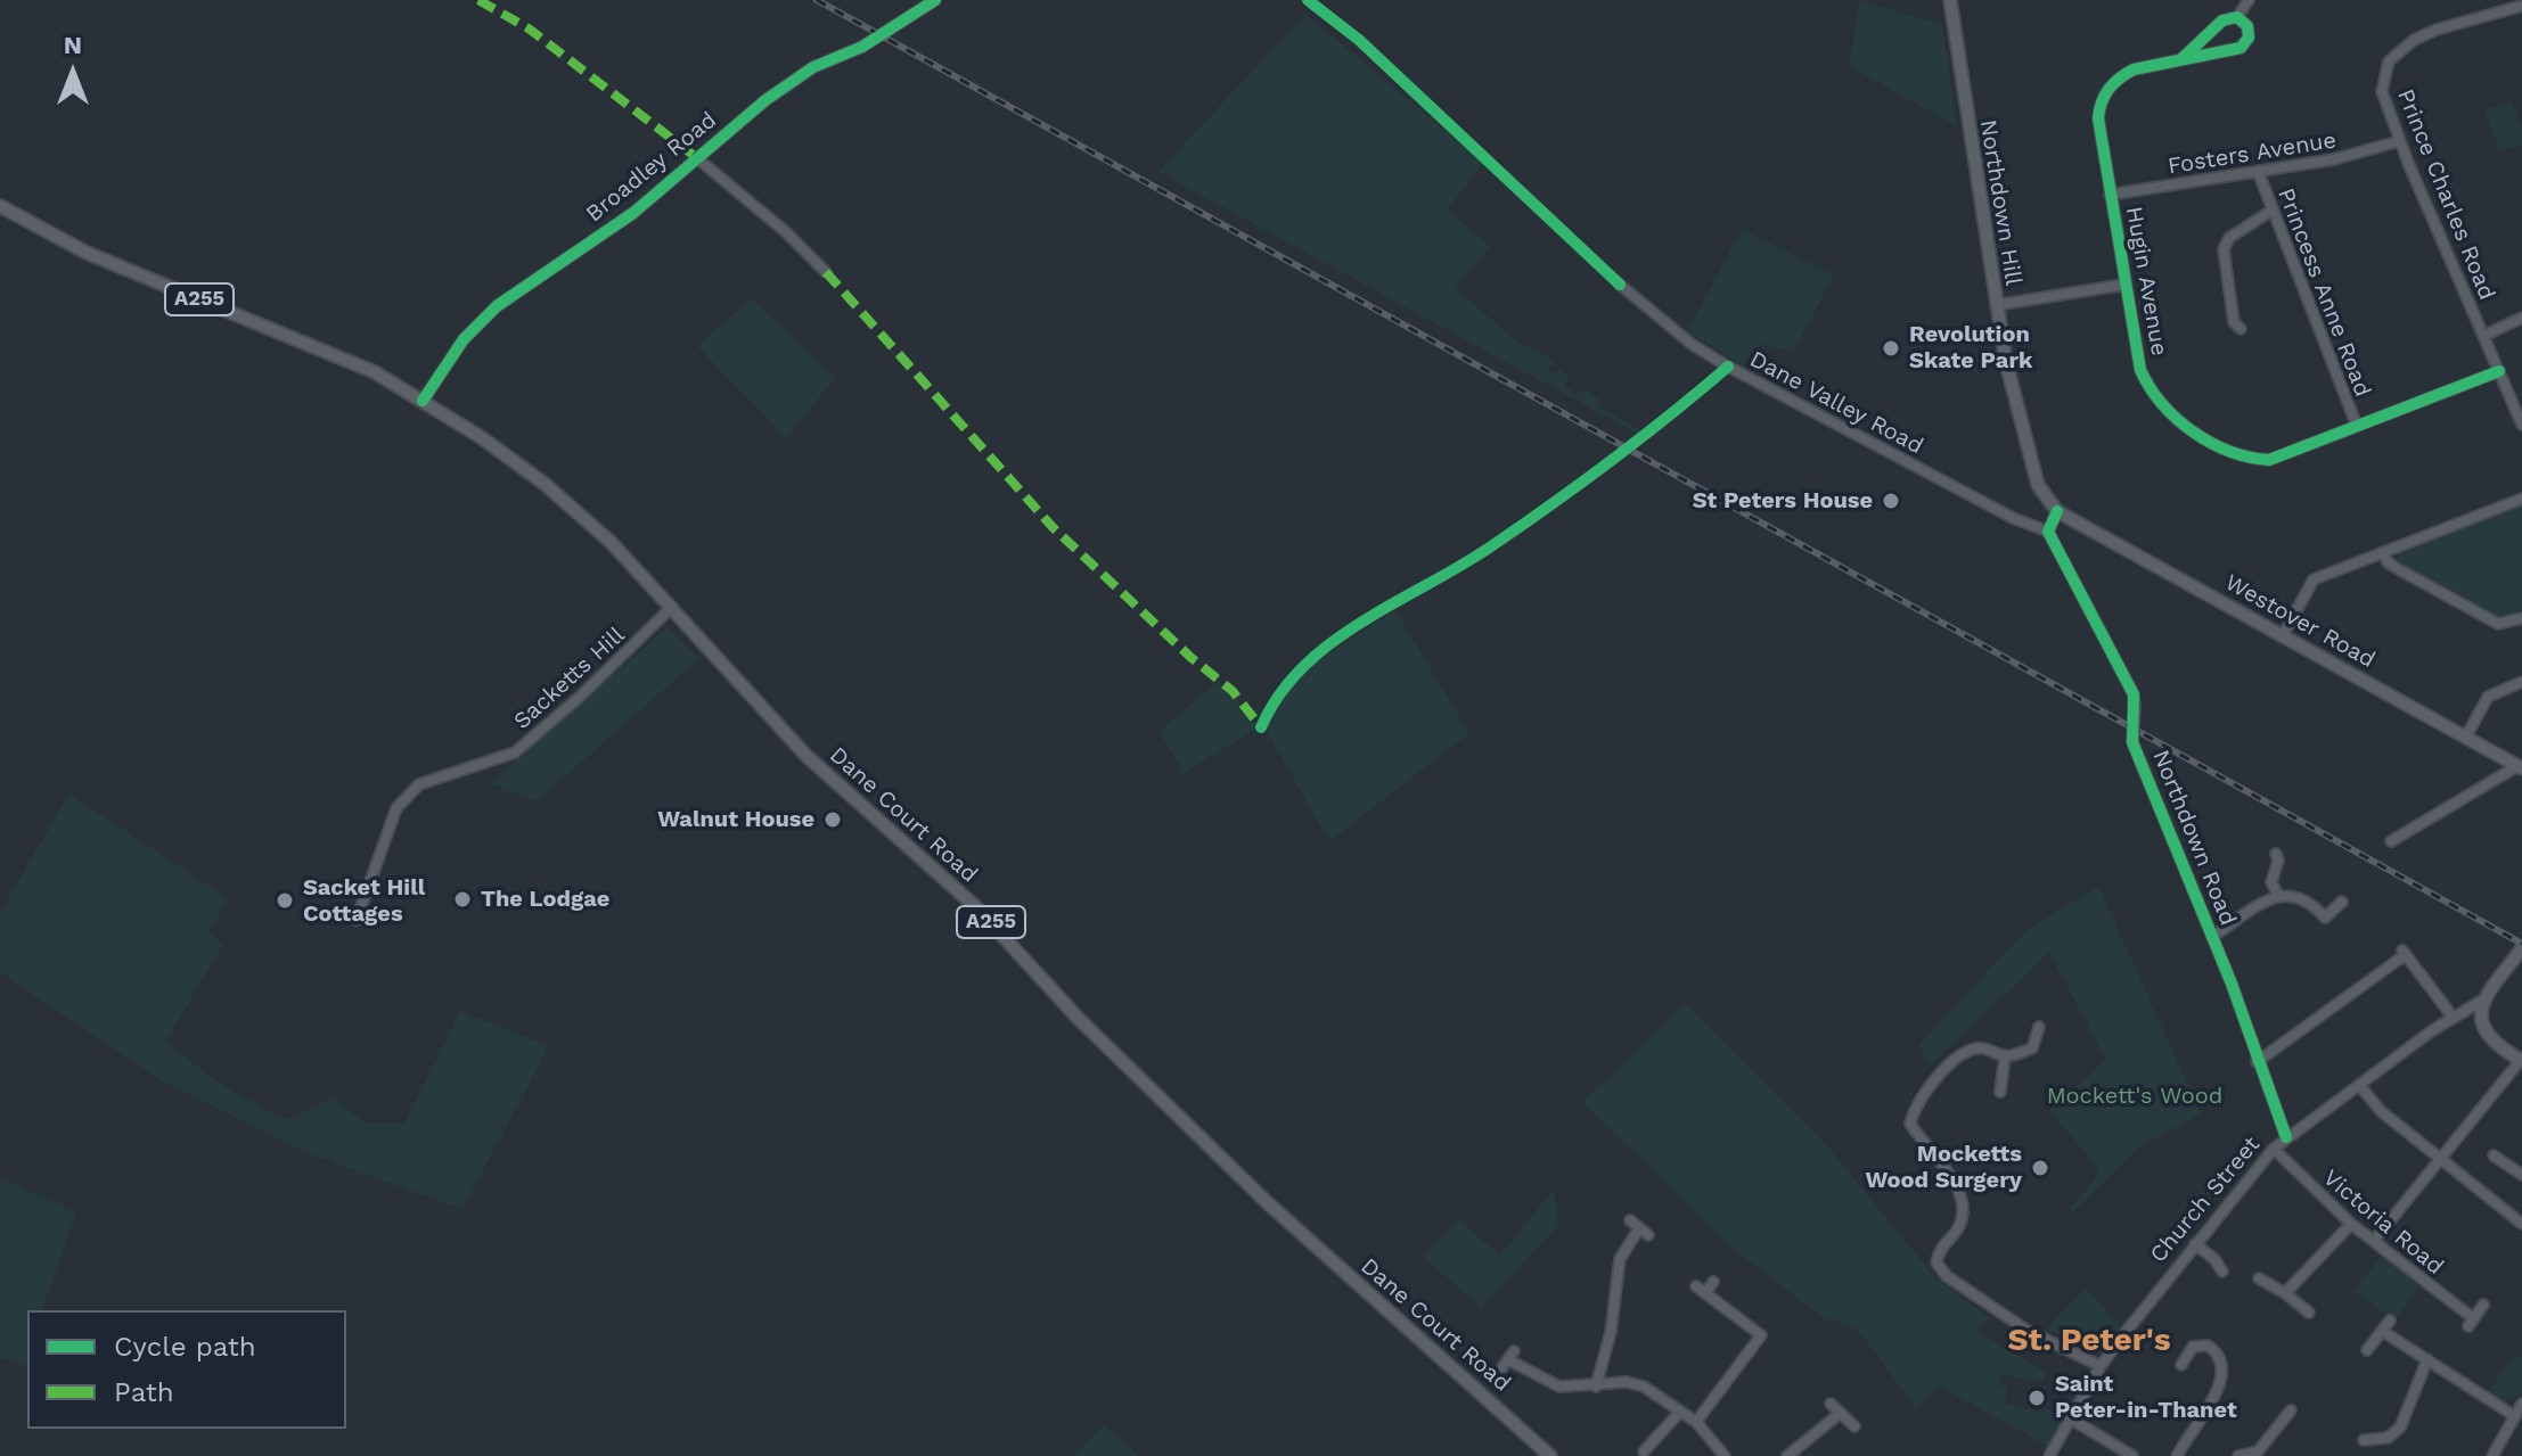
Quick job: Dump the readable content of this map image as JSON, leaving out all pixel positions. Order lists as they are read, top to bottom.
{
  "streets": {
    "main road": [
      "Northdown Hill",
      "A255",
      "Westover Road",
      "Dane Court Road",
      "Church Street"
    ],
    "street": [
      "Fosters Avenue",
      "Broadley Road",
      "Prince Charles Road",
      "Hugin Avenue",
      "Princess Anne Road",
      "Dane Valley Road",
      "Sacketts Hill",
      "Northdown Road",
      "Victoria Road"
    ]
  },
  "crossings": [
    ["Fosters Avenue", "Prince Charles Road"],
    ["Fosters Avenue", "Hugin Avenue"],
    ["Fosters Avenue", "Princess Anne Road"],
    ["Broadley Road", "A255"],
    ["Broadley Road", "Dane Court Road"],
    ["Prince Charles Road", "Hugin Avenue"],
    ["Northdown Hill", "Westover Road"],
    ["Hugin Avenue", "Princess Anne Road"],
    ["A255", "Dane Court Road"],
    ["Dane Valley Road", "Northdown Road"],
    ["Sacketts Hill", "Dane Court Road"],
    ["Northdown Road", "Church Street"],
    ["Church Street", "Victoria Road"]
  ],
  "districts": ["St. Peter's"],
  "parks": ["Mockett's Wood"],
  "places": [
    "Revolution Skate Park",
    "St Peters House",
    "Walnut House",
    "The Lodgae",
    "Sacket Hill Cottages",
    "Mocketts Wood Surgery",
    "Saint Peter-in-Thanet"
  ],
  "legend": ["Cycle path", "Path"],
  "north": "top"
}
